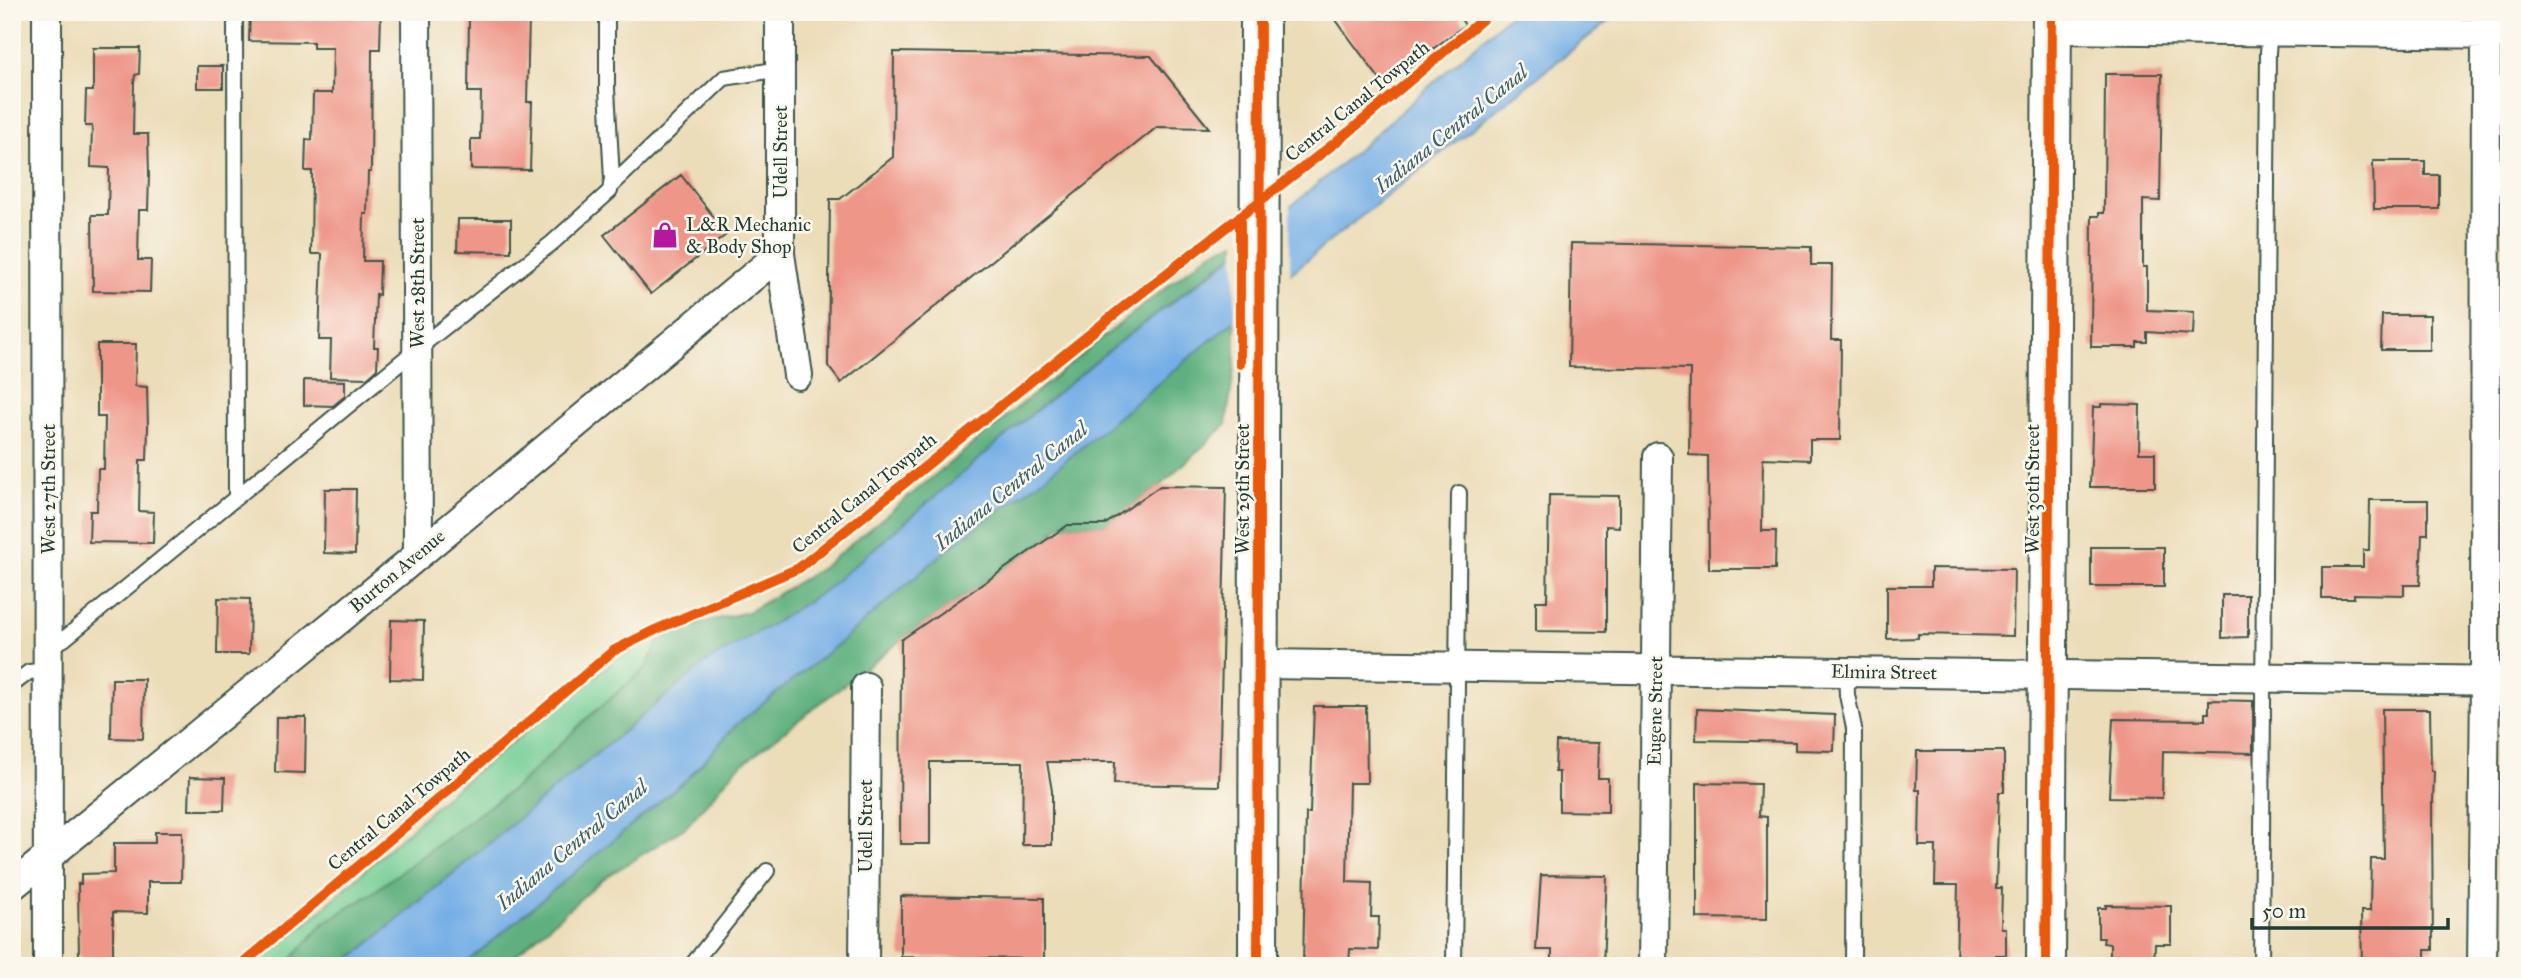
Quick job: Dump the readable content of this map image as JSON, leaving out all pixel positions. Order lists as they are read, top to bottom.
{
  "streets": {
    "main road": ["West 29th Street", "West 30th Street"],
    "street": [
      "Udell Street",
      "West 28th Street",
      "West 27th Street",
      "Burton Avenue",
      "Elmira Street",
      "Eugene Street"
    ],
    "cycle path": ["Central Canal Towpath"]
  },
  "crossings": [
    ["Udell Street", "Burton Avenue"],
    ["West 28th Street", "Burton Avenue"],
    ["West 27th Street", "Burton Avenue"],
    ["West 29th Street", "Elmira Street"],
    ["West 30th Street", "Elmira Street"],
    ["Elmira Street", "Eugene Street"]
  ],
  "water": ["Indiana Central Canal"],
  "places": {
    "shop": ["L&R Mechanic & Body Shop"]
  },
  "scale_bar": "50 m"
}
